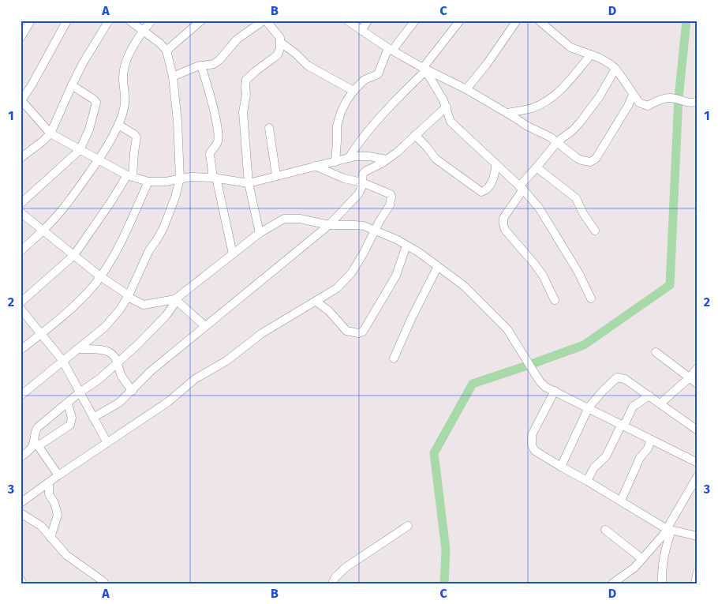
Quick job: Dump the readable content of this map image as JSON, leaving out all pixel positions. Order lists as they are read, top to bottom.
{
  "grid": {
    "columns": [
      "A",
      "B",
      "C",
      "D"
    ],
    "rows": ["1", "2", "3"]
  }
}
